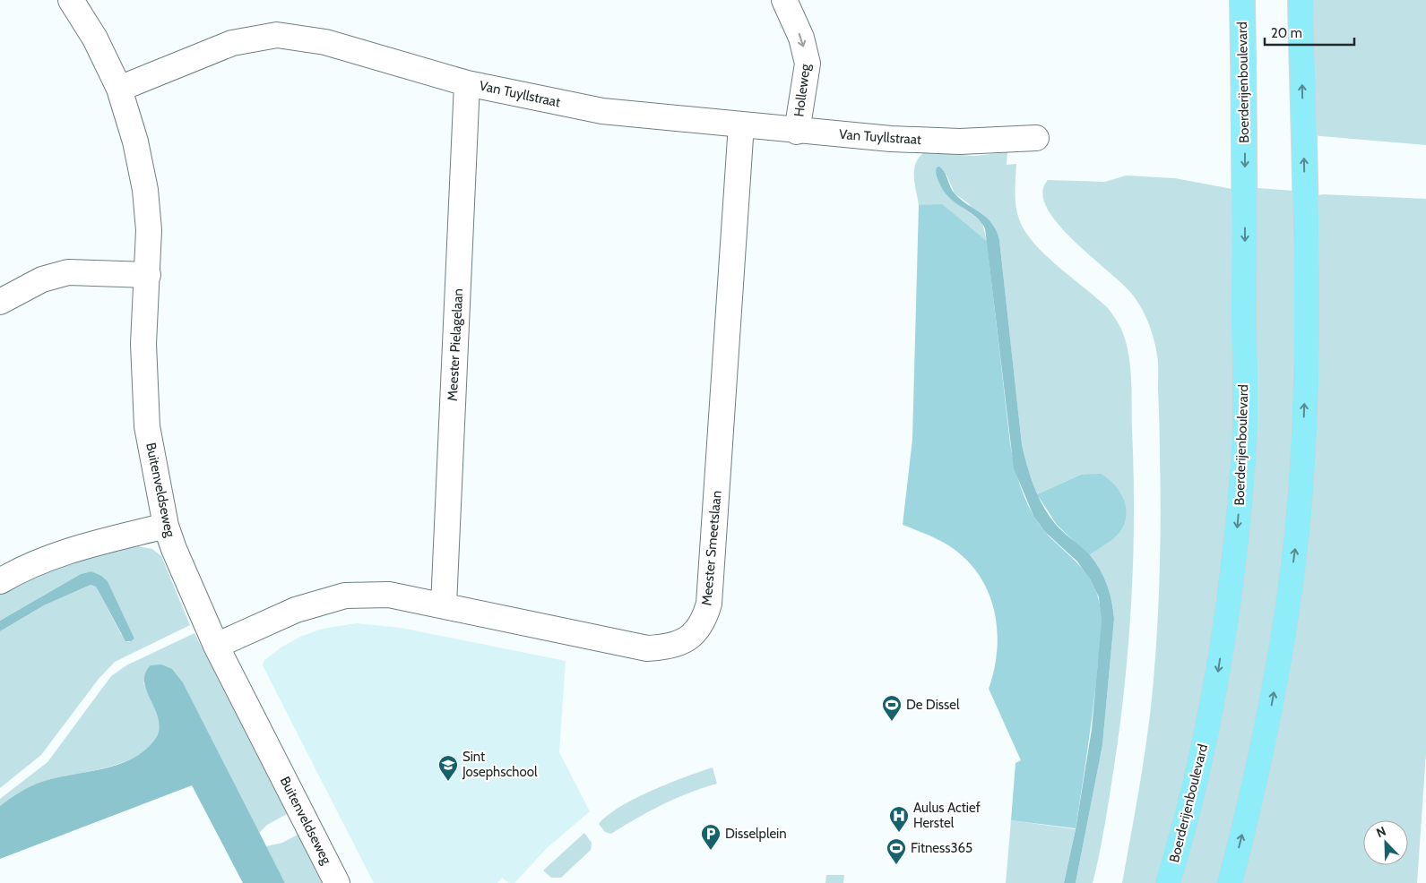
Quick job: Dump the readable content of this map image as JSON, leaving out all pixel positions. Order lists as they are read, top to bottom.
{
  "streets": {
    "main road": ["Boerderijenboulevard"],
    "street": [
      "Holleweg",
      "Van Tuyllstraat",
      "Meester Pielagelaan",
      "Buitenveldseweg",
      "Meester Smeetslaan"
    ]
  },
  "crossings": [
    ["Holleweg", "Van Tuyllstraat"],
    ["Van Tuyllstraat", "Meester Pielagelaan"],
    ["Van Tuyllstraat", "Buitenveldseweg"],
    ["Van Tuyllstraat", "Meester Smeetslaan"],
    ["Meester Pielagelaan", "Meester Smeetslaan"],
    ["Buitenveldseweg", "Meester Smeetslaan"]
  ],
  "one_way": ["Holleweg"],
  "places": {
    "sports": ["De Dissel", "Fitness365"],
    "school or university": ["Sint Josephschool"],
    "hospital": ["Aulus Actief Herstel"],
    "parking": ["Disselplein"]
  },
  "scale_bar": "20 m",
  "north": "top left"
}
